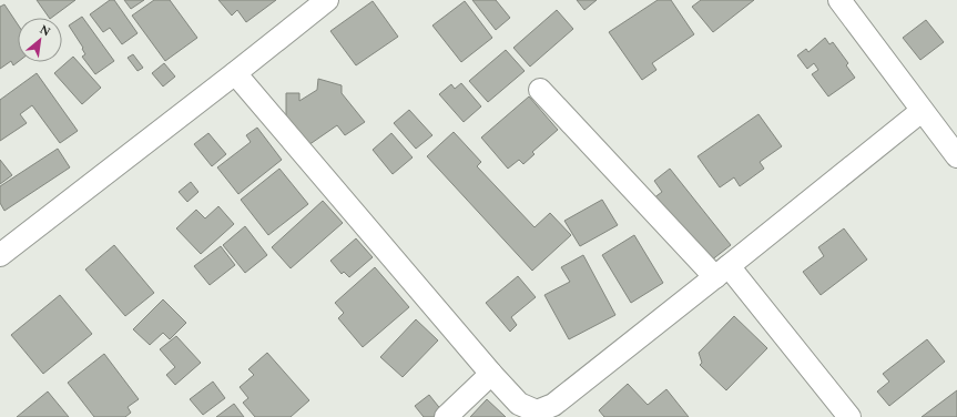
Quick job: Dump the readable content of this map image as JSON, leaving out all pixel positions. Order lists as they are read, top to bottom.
{
  "north": "top right"
}
